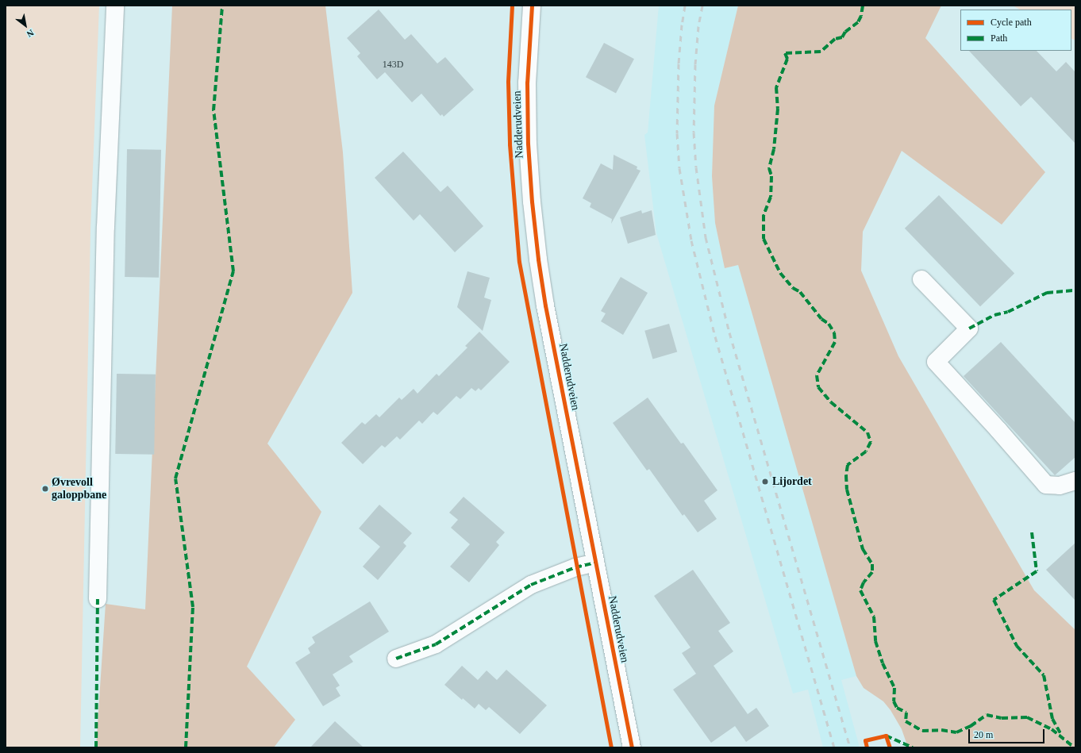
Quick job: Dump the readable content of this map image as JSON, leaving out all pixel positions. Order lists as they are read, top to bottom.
{
  "streets": {
    "main road": ["Nadderudveien"]
  },
  "places": ["Lijordet", "Øvrevoll galoppbane"],
  "house_numbers": ["143D"],
  "legend": ["Cycle path", "Path"],
  "scale_bar": "20 m",
  "north": "bottom right"
}
